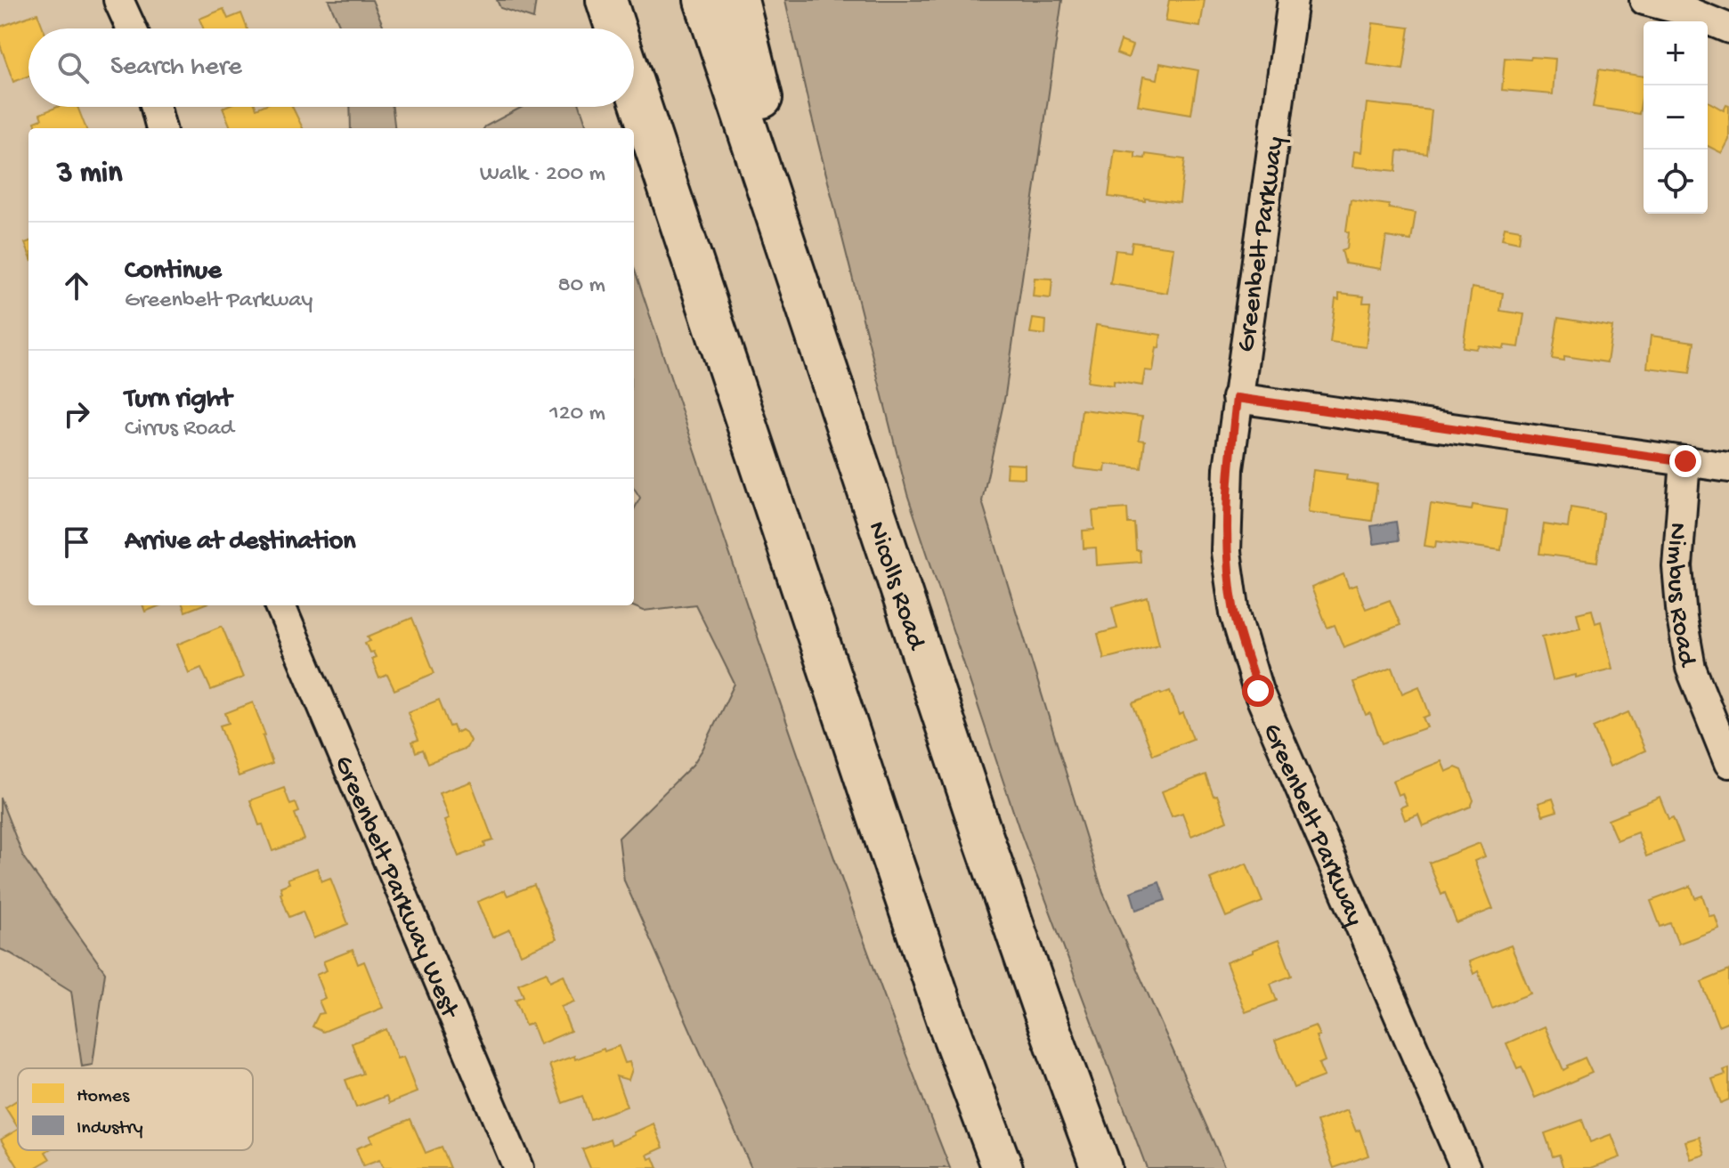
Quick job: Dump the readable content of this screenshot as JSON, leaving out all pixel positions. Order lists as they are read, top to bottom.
{
  "streets": {
    "highway": ["Nicolls Road"],
    "street": ["Greenbelt Parkway", "Nimbus Road", "Greenbelt Parkway West"]
  },
  "legend": ["Homes", "Industry"],
  "page": {
    "map_buttons": ["+", "−"],
    "search": "Search here",
    "heading": ["3 min", "Walk · 200 m"],
    "list": [
      ["Continue", "Greenbelt Parkway", "80 m"],
      ["Turn right", "Cirrus Road", "120 m"],
      "Arrive at destination"
    ]
  }
}
